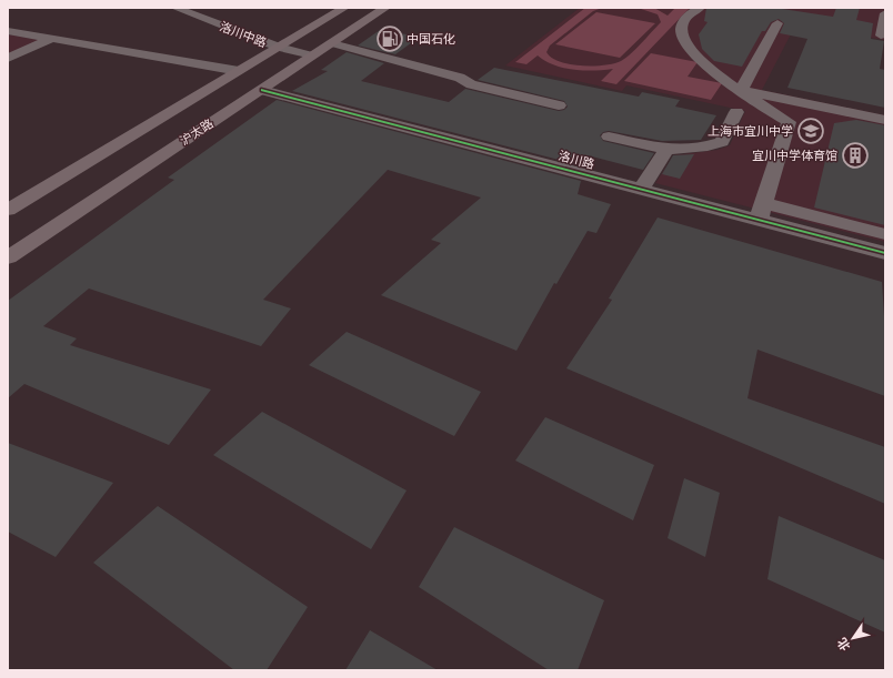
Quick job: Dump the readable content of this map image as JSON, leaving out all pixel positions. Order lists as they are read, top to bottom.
{
  "streets": {
    "main road": ["沪太路"],
    "street": ["洛川中路", "洛川路"]
  },
  "crossings": [
    ["洛川中路", "沪太路"],
    ["沪太路", "洛川路"]
  ],
  "places": {
    "fuel station": ["中国石化"],
    "school or university": ["上海市宜川中学"],
    "building": ["宜川中学体育馆"]
  },
  "north": "bottom left"
}
